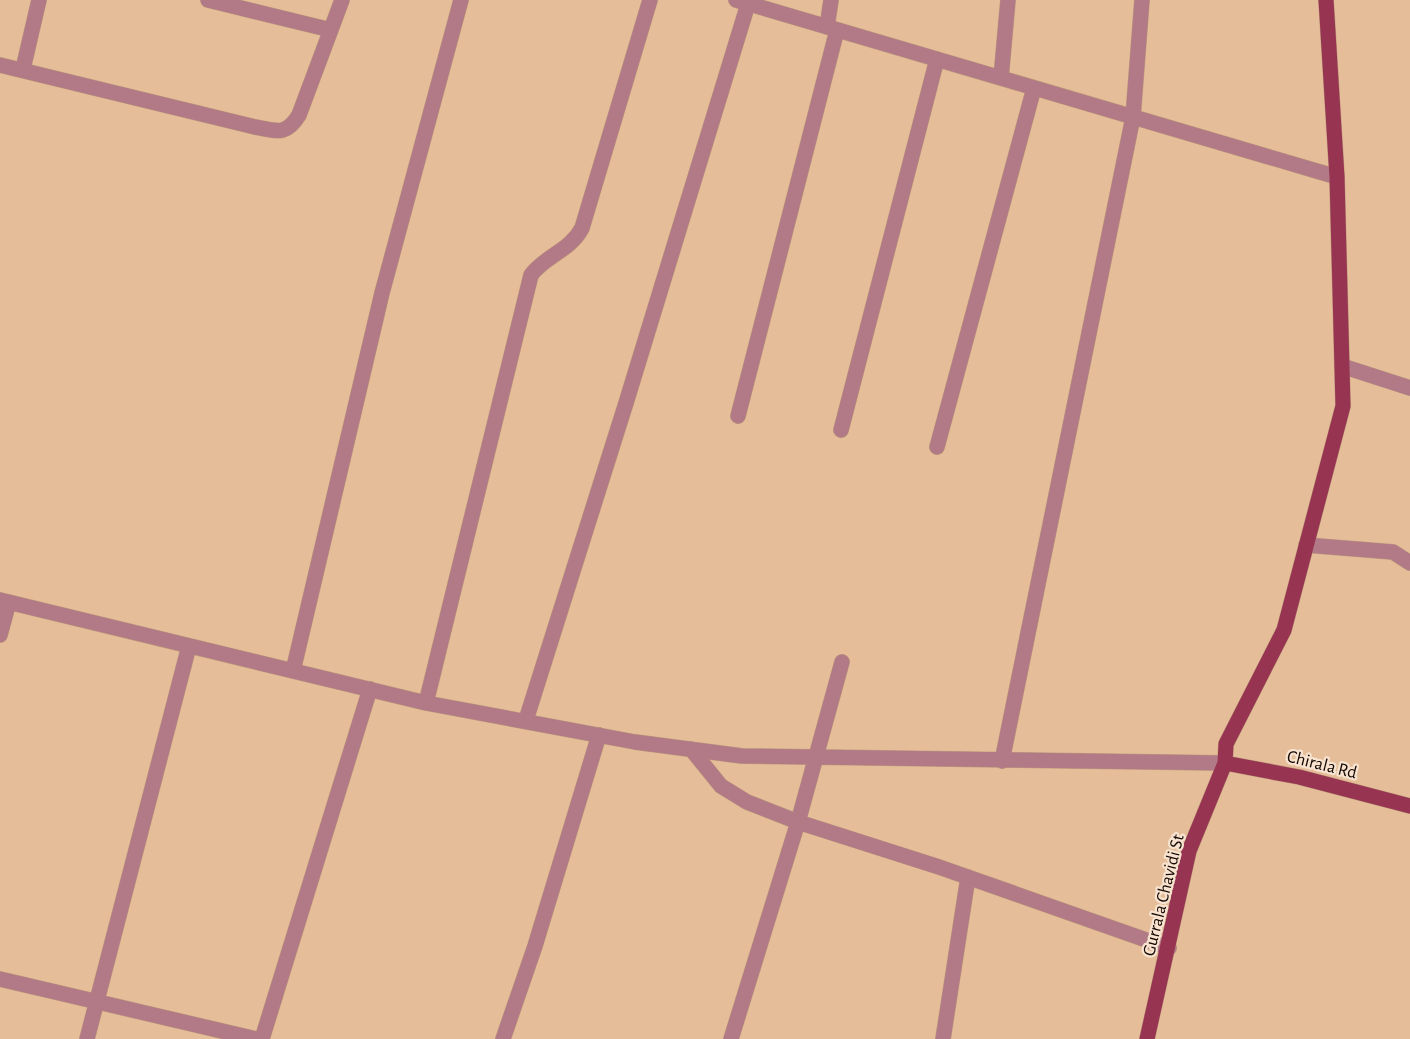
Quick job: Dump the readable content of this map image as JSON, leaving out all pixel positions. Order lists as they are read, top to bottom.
{
  "streets": {
    "main road": ["Chirala Rd", "Gurrala Chavidi St"]
  },
  "crossings": [
    ["Chirala Rd", "Gurrala Chavidi St"]
  ]
}
